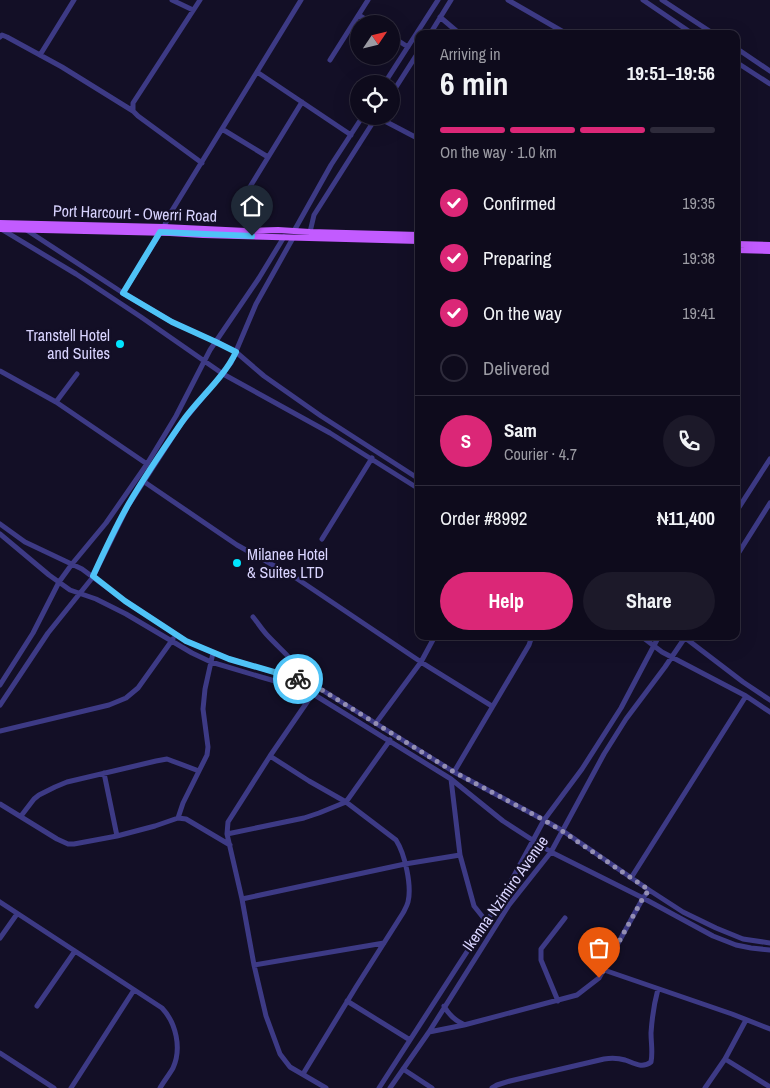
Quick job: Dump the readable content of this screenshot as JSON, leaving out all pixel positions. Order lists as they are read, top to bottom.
{
  "streets": {
    "main road": ["Port Harcourt - Owerri Road"],
    "street": ["Ikenna Nzimiro Avenue"]
  },
  "places": ["Transtell Hotel and Suites", "Milanee Hotel & Suites LTD"],
  "north": "top right",
  "page": {
    "heading": ["6 min", "Arriving in", "19:51–19:56"],
    "panel": [
      "Sam",
      "Courier · 4.7",
      "Order #8992",
      "₦11,400"
    ],
    "bar": "On the way · 1.0 km",
    "list": [
      ["Confirmed", "19:35"],
      ["Preparing", "19:38"],
      ["On the way", "19:41"],
      "Delivered"
    ],
    "round": "S",
    "buttons": ["Help", "Share"]
  }
}
